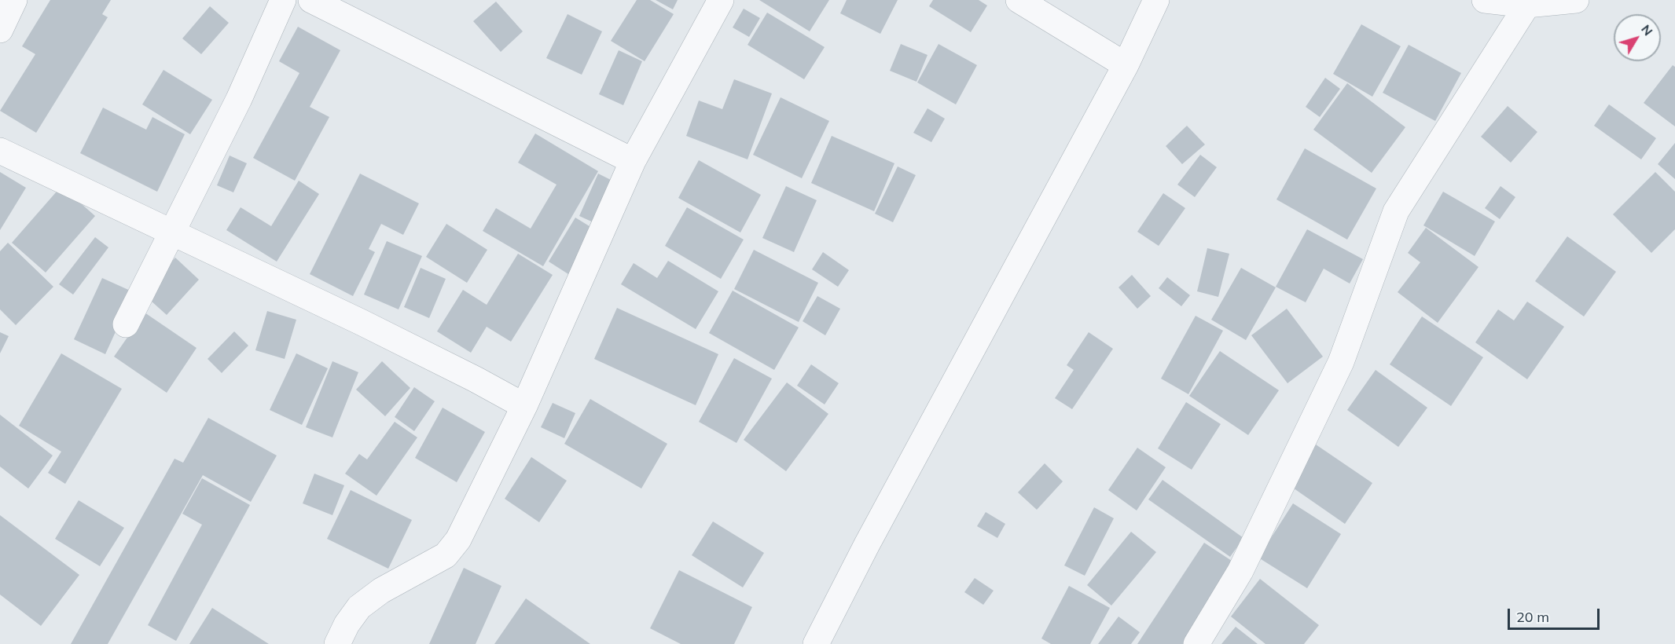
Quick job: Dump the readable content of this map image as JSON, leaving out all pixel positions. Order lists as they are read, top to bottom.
{
  "scale_bar": "20 m",
  "north": "top right"
}
